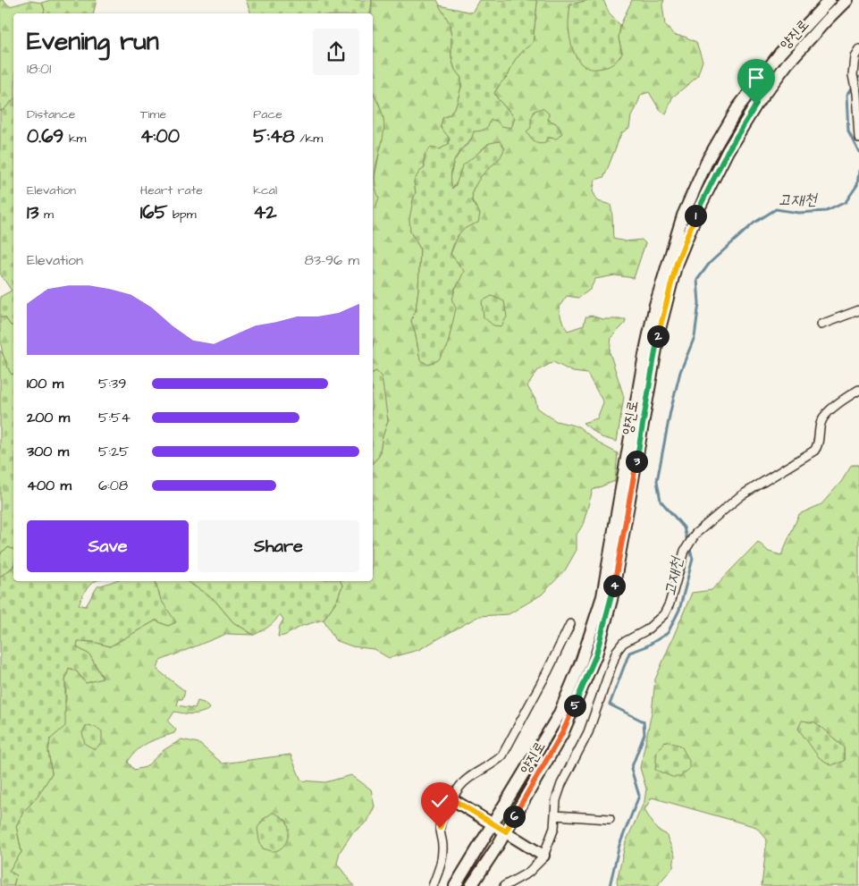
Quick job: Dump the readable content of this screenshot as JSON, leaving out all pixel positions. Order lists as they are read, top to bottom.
{
  "streets": {
    "main road": ["양진로"]
  },
  "water": ["고재천"],
  "page": {
    "heading": ["Evening run", "18:01"],
    "stats": [
      ["Distance", "0.69 km"],
      ["Time", "4:00"],
      ["Pace", "5:48 /km"],
      ["Elevation", "13 m"],
      ["Heart rate", "165 bpm"],
      ["kcal", "42"]
    ],
    "pins": [
      "1",
      "2",
      "3",
      "4",
      "5",
      "6"
    ],
    "chart": ["Elevation", "83–96 m"],
    "list": [
      {
        "name": "100 m",
        "note": "5:39"
      },
      {
        "name": "200 m",
        "note": "5:54"
      },
      {
        "name": "300 m",
        "note": "5:25"
      },
      {
        "name": "400 m",
        "note": "6:08"
      }
    ],
    "buttons": ["Save", "Share"]
  }
}
